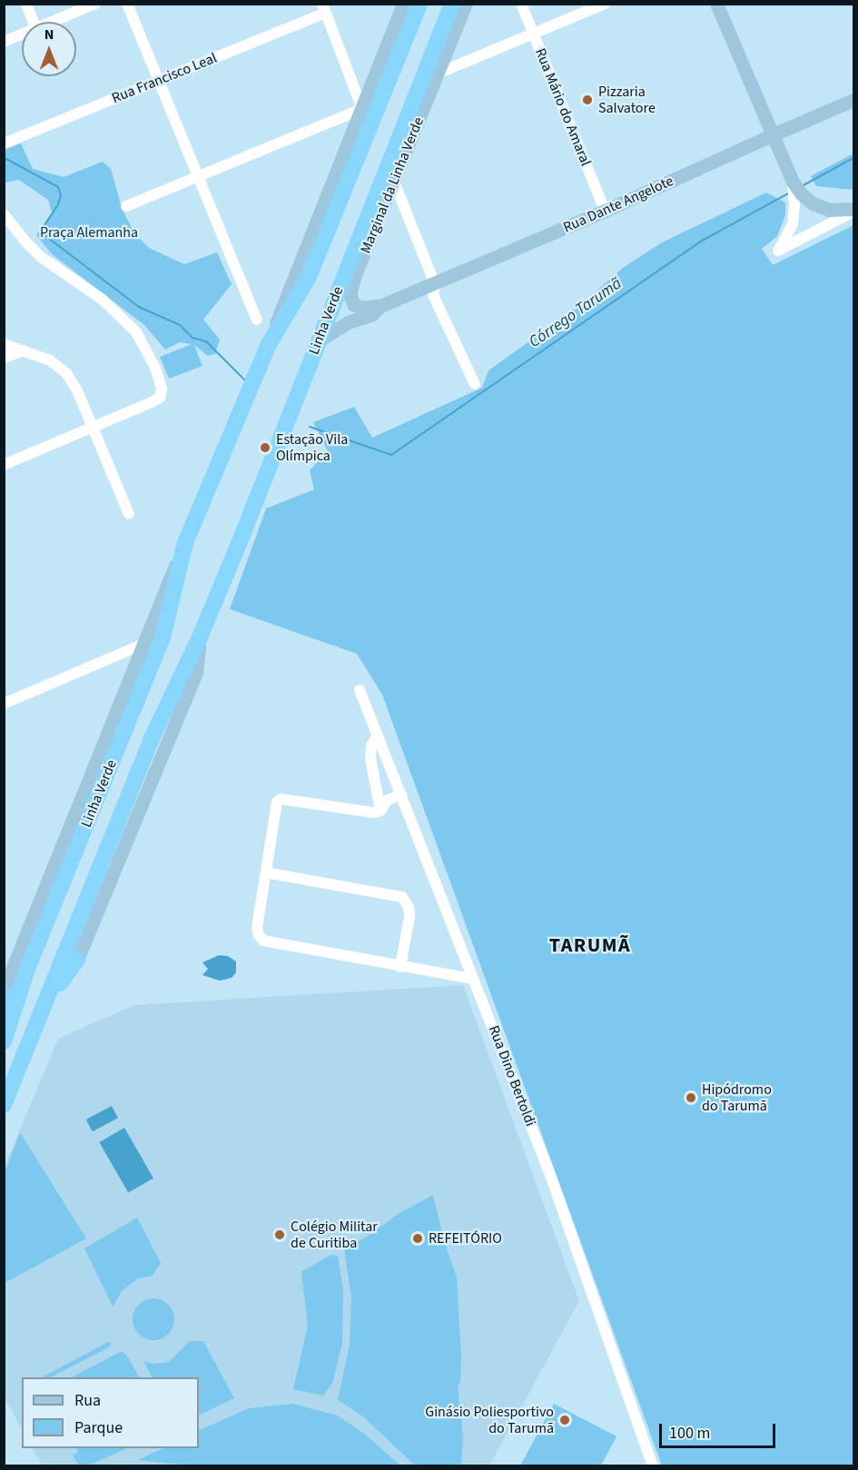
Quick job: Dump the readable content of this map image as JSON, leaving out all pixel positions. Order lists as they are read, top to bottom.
{
  "streets": {
    "highway": ["Linha Verde"],
    "main road": ["Marginal da Linha Verde", "Rua Dante Angelote"],
    "street": ["Rua Francisco Leal", "Rua Mário do Amaral", "Rua Dino Bertoldi"]
  },
  "crossings": [
    ["Rua Mário do Amaral", "Rua Dante Angelote"],
    ["Marginal da Linha Verde", "Rua Dante Angelote"],
    ["Marginal da Linha Verde", "Linha Verde"]
  ],
  "districts": ["TARUMÃ"],
  "water": ["Córrego Tarumã"],
  "parks": ["Praça Alemanha"],
  "places": [
    "Pizzaria Salvatore",
    "Estação Vila Olímpica",
    "Hipódromo do Tarumã",
    "Colégio Militar de Curitiba",
    "REFEITÓRIO",
    "Ginásio Poliesportivo do Tarumã"
  ],
  "legend": ["Rua", "Parque"],
  "scale_bar": "100 m",
  "north": "top"
}
